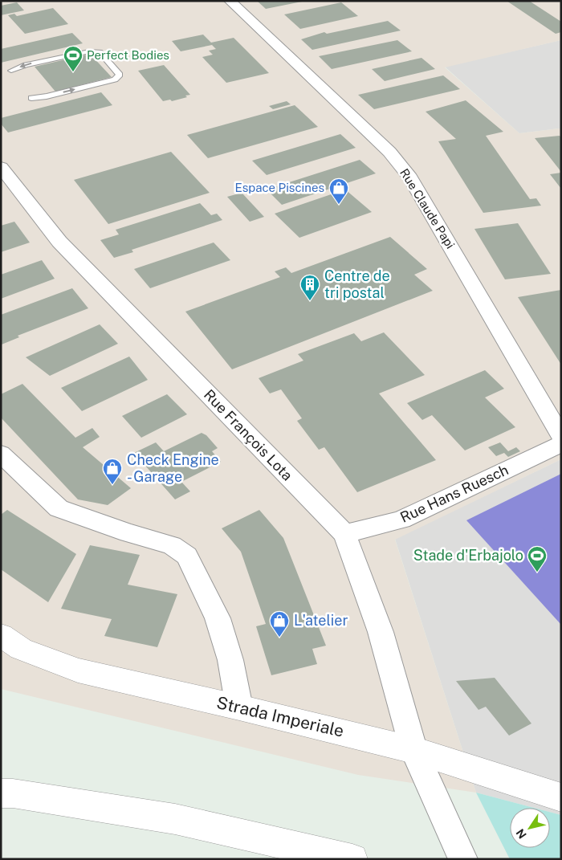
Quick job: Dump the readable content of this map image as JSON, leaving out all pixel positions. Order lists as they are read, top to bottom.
{
  "streets": {
    "street": [
      "Rue Claude Papi",
      "Rue François Lota",
      "Rue Hans Ruesch",
      "Strada Imperiale"
    ]
  },
  "crossings": [
    ["Rue François Lota", "Rue Hans Ruesch"],
    ["Rue François Lota", "Strada Imperiale"]
  ],
  "places": {
    "sports": ["Perfect Bodies", "Stade d'Erbajolo"],
    "shop": ["Espace Piscines", "Check Engine - Garage", "L'atelier"],
    "building": ["Centre de tri postal"]
  },
  "north": "bottom left"
}
